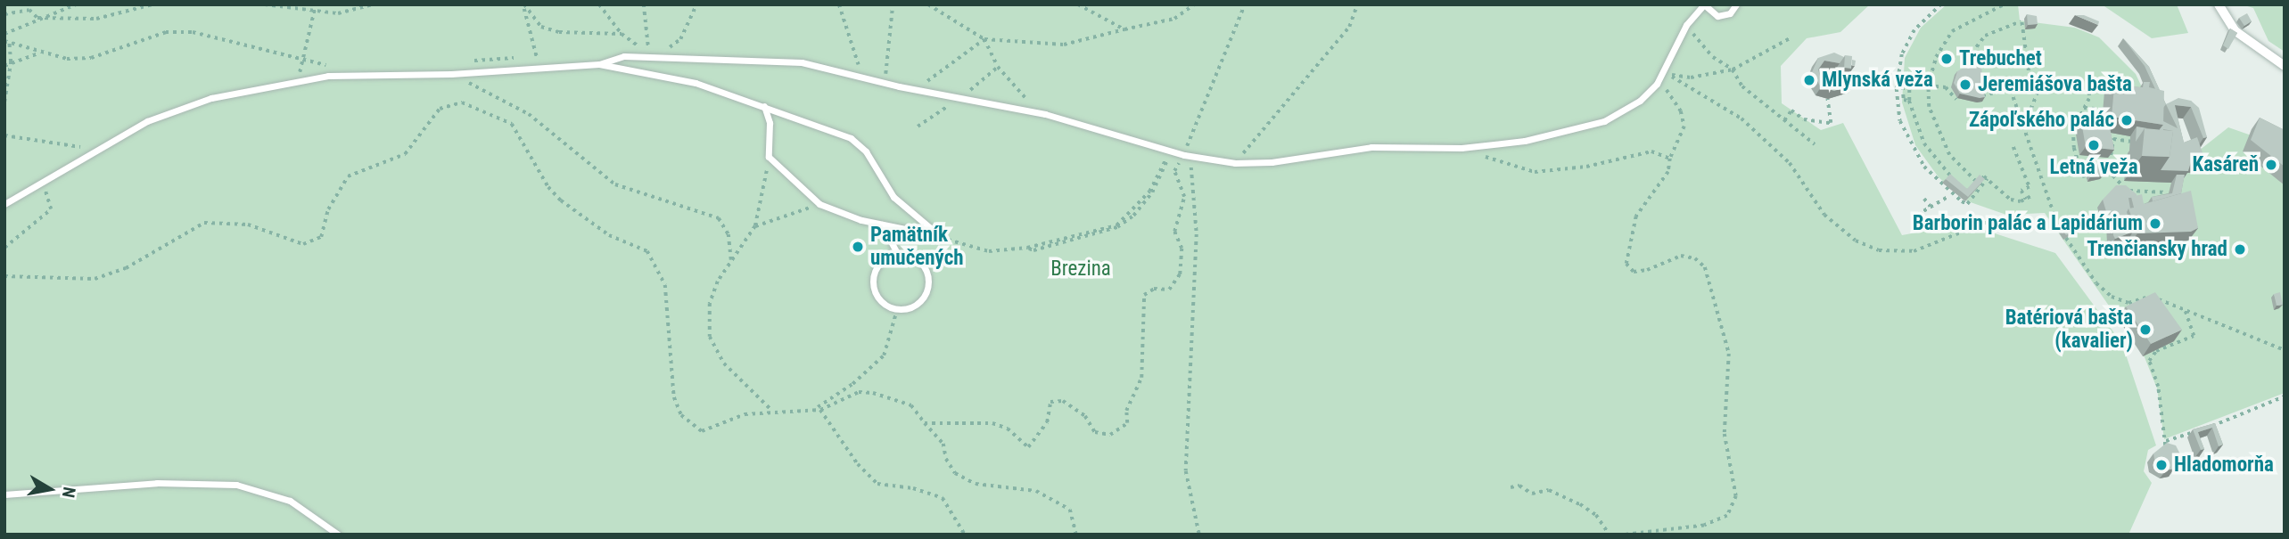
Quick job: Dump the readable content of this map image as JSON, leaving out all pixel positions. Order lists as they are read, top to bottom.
{
  "parks": ["Brezina"],
  "places": [
    "Trebuchet",
    "Mlynská veža",
    "Jeremiášova bašta",
    "Zápoľského palác",
    "Letná veža",
    "Kasáreň",
    "Barborin palác a Lapidárium",
    "Pamätník umučených",
    "Trenčiansky hrad",
    "Batériová bašta (kavalier)",
    "Hladomorňa"
  ],
  "north": "right"
}
